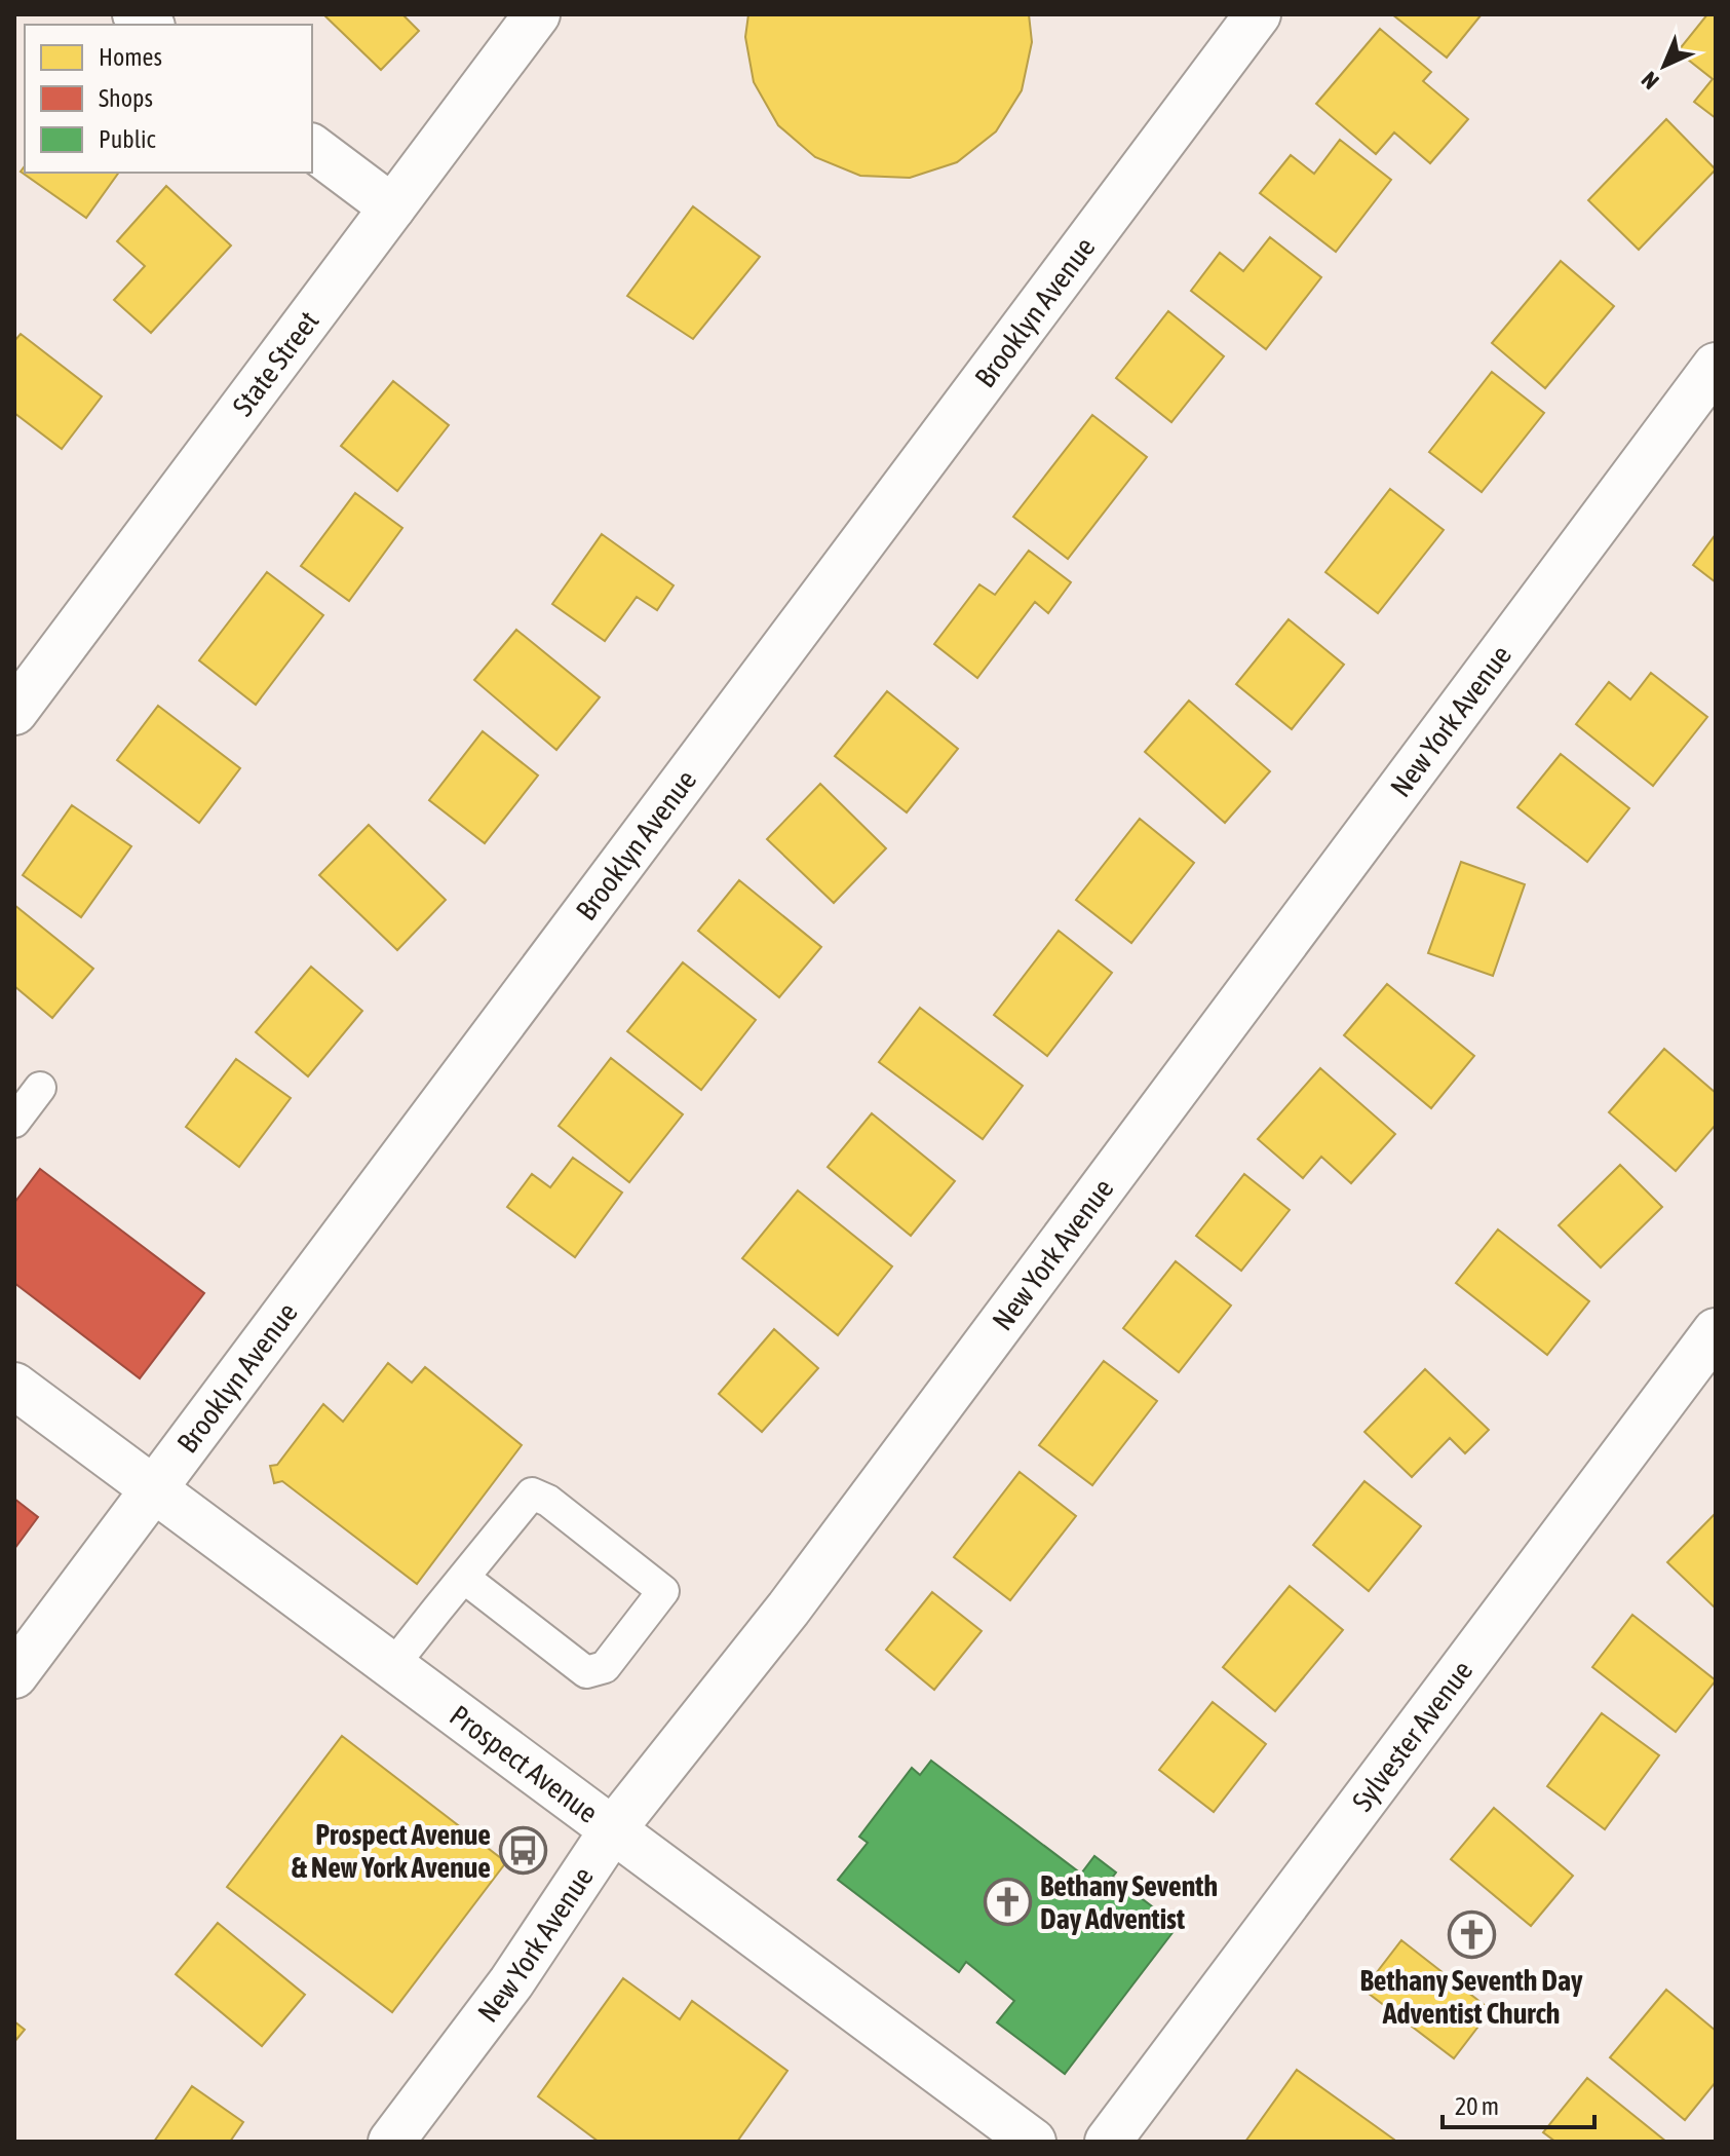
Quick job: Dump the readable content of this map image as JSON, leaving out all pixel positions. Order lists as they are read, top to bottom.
{
  "streets": {
    "street": [
      "Brooklyn Avenue",
      "State Street",
      "New York Avenue",
      "Sylvester Avenue",
      "Prospect Avenue"
    ]
  },
  "crossings": [
    ["Brooklyn Avenue", "Prospect Avenue"],
    ["New York Avenue", "Prospect Avenue"]
  ],
  "places": {
    "bus stop": ["Prospect Avenue & New York Avenue"],
    "church": ["Bethany Seventh Day Adventist", "Bethany Seventh Day Adventist Church"]
  },
  "legend": ["Homes", "Shops", "Public"],
  "scale_bar": "20 m",
  "north": "bottom left"
}
